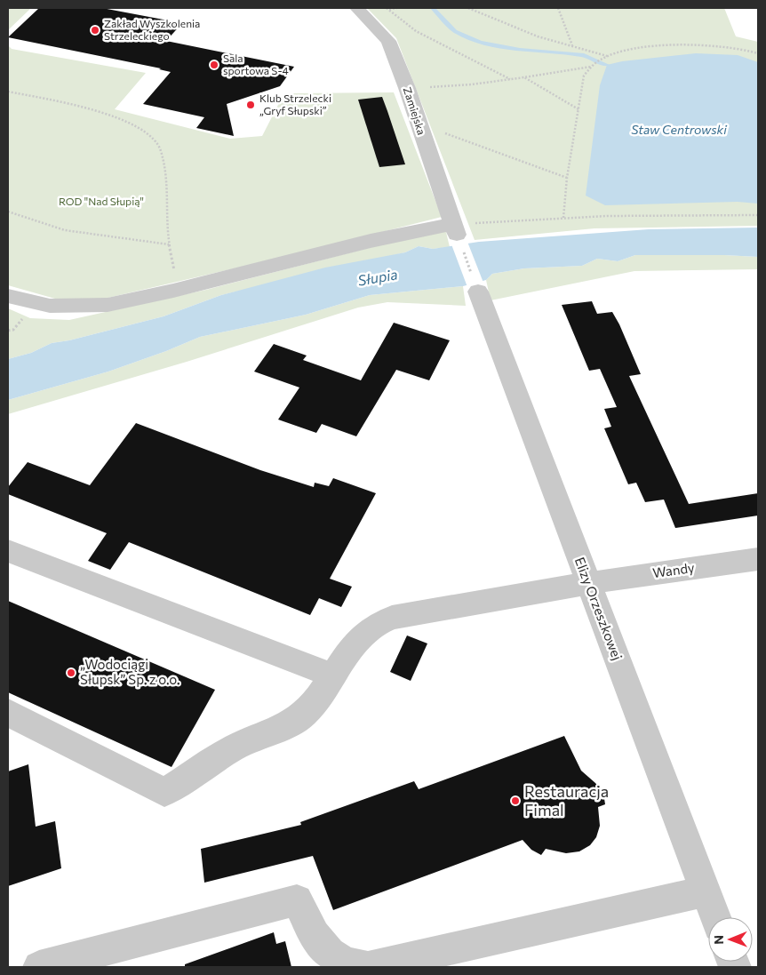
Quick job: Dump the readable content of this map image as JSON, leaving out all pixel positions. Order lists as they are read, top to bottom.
{
  "streets": {
    "street": ["Zamiejska", "Wandy", "Elizy Orzeszkowej"]
  },
  "crossings": [
    ["Wandy", "Elizy Orzeszkowej"]
  ],
  "water": ["Staw Centrowski", "Słupia"],
  "parks": ["ROD \"Nad Słupią\""],
  "places": [
    "Zakład Wyszkolenia Strzeleckiego",
    "Sala sportowa S-4",
    "Klub Strzelecki „Gryf Słupski”",
    "„Wodociągi Słupsk” Sp. z o.o.",
    "Restauracja Fimal"
  ],
  "north": "left"
}
